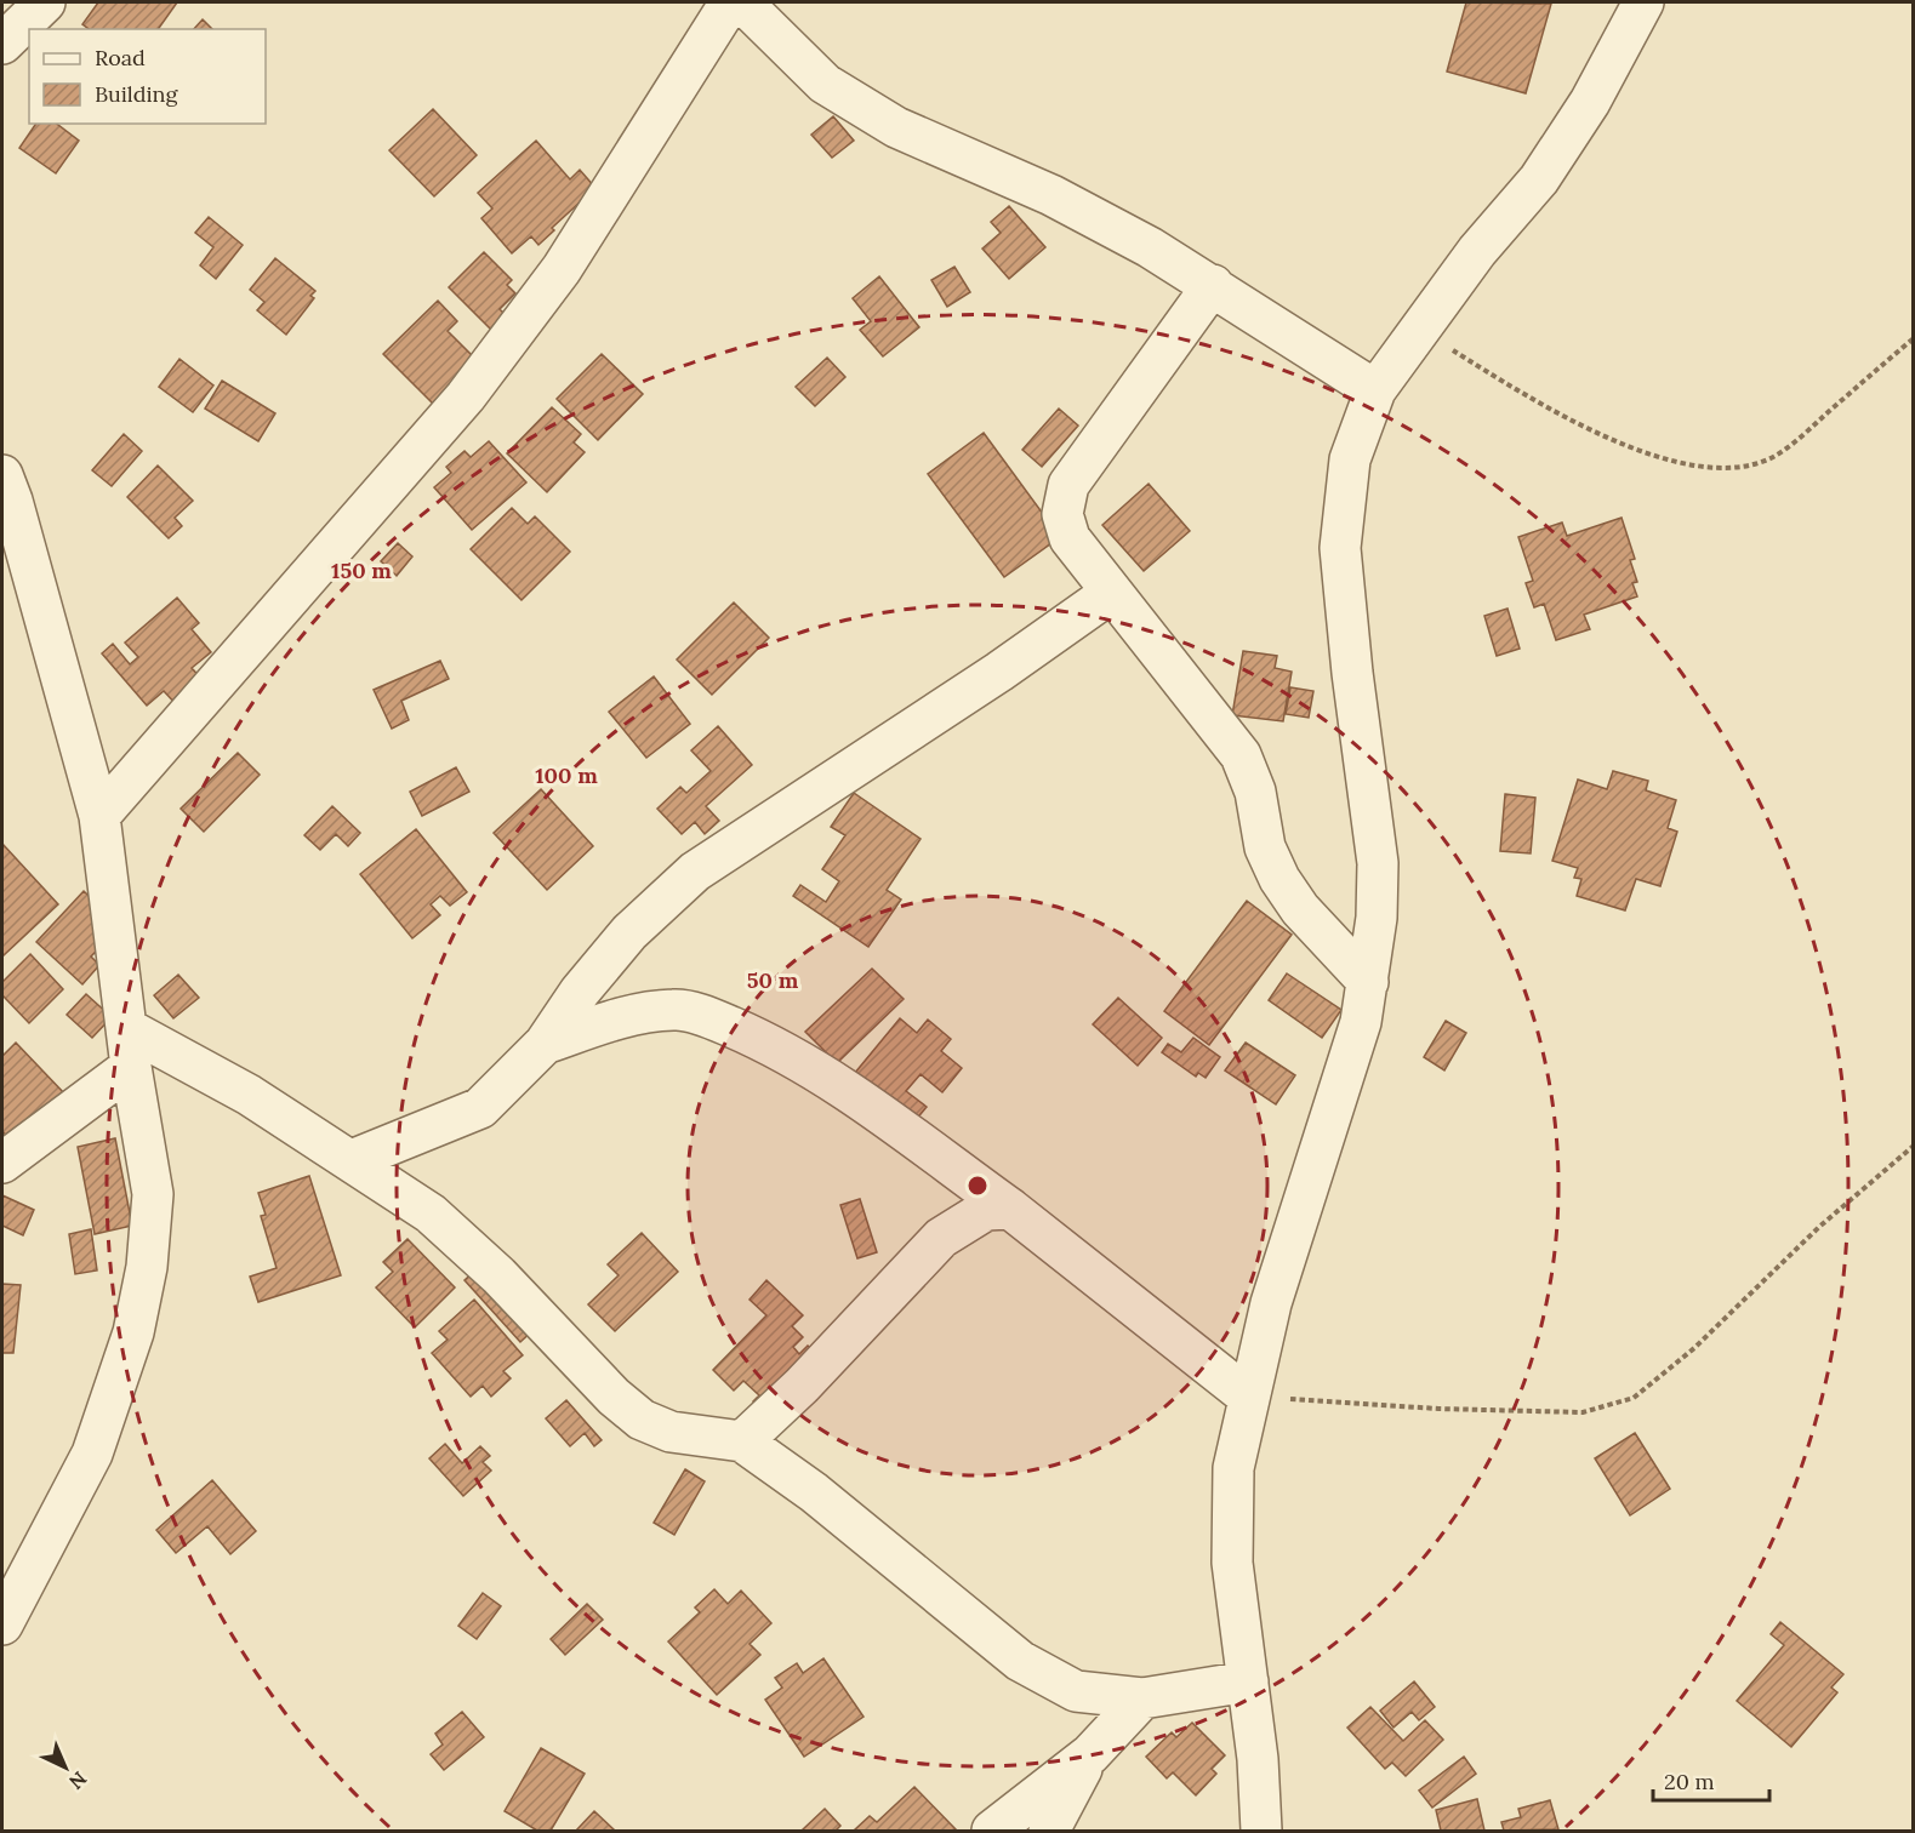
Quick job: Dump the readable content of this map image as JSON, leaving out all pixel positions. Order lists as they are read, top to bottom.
{
  "legend": ["Road", "Building"],
  "scale_bar": "20 m",
  "north": "bottom right",
  "rings": ["150 m", "100 m", "50 m"]
}
